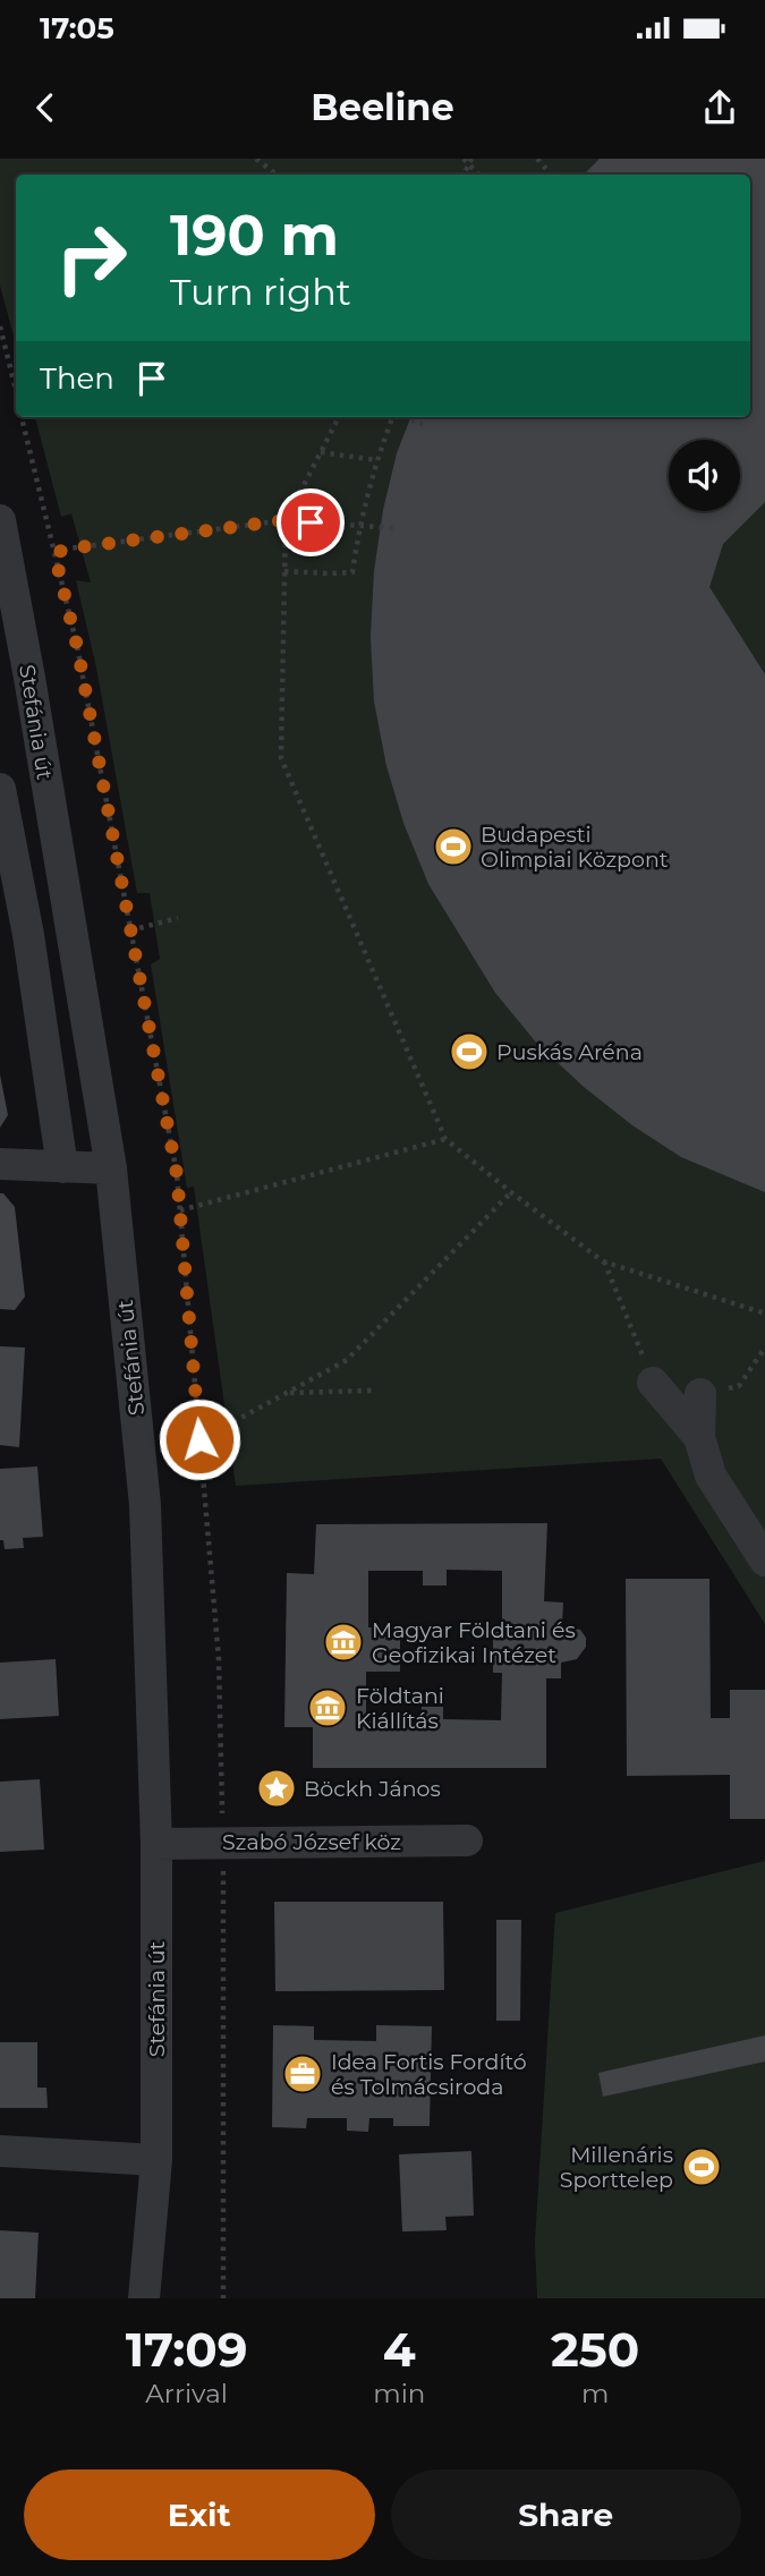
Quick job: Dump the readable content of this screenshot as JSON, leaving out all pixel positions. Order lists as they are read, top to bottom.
{
  "streets": {
    "street": ["Stefánia út", "Szabó József köz"]
  },
  "crossings": [
    ["Stefánia út", "Szabó József köz"]
  ],
  "places": {
    "sports": ["Budapesti Olimpiai Központ", "Puskás Aréna", "Millenáris Sporttelep"],
    "museum": ["Magyar Földtani és Geofizikai Intézet", "Földtani Kiállítás"],
    "place": ["Böckh János"],
    "office": ["Idea Fortis Fordító és Tolmácsiroda"]
  },
  "page": {
    "status": "17:05",
    "header": "Beeline",
    "turn": ["190 m", "Turn right"],
    "then": "Then",
    "eta": [
      "17:09",
      "Arrival",
      "4",
      "min",
      "250",
      "m"
    ],
    "buttons": ["Exit", "Share"]
  }
}
